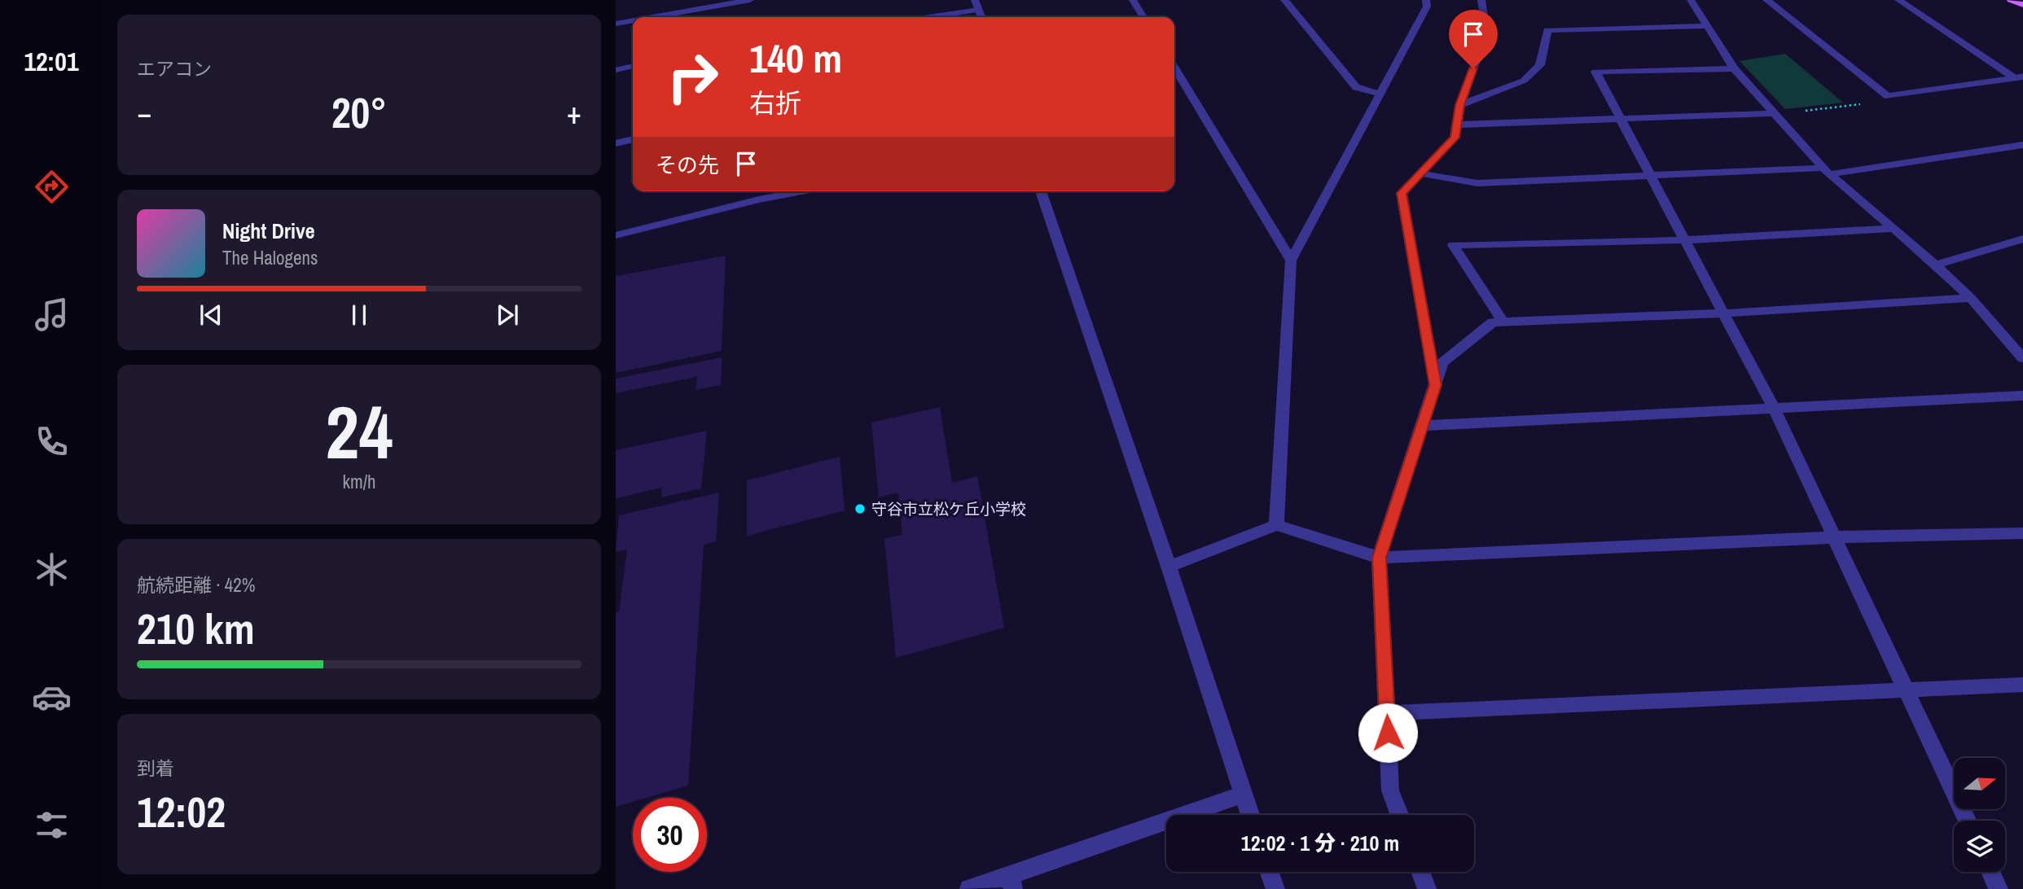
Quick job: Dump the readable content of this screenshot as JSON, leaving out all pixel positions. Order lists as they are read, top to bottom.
{
  "places": ["守谷市立松ケ丘小学校"],
  "north": "right",
  "page": {
    "tabs": "12:01",
    "tile": [
      "エアコン",
      ["24", "km/h"],
      ["航続距離 · 42%", "210 km"],
      ["到着", "12:02"]
    ],
    "turn": ["140 m", "右折"],
    "heat": ["−", "20°", "+"],
    "then": "その先",
    "song": ["Night Drive", "The Halogens"],
    "limit": "30",
    "trip": "12:02 · 1 分 · 210 m"
  }
}
